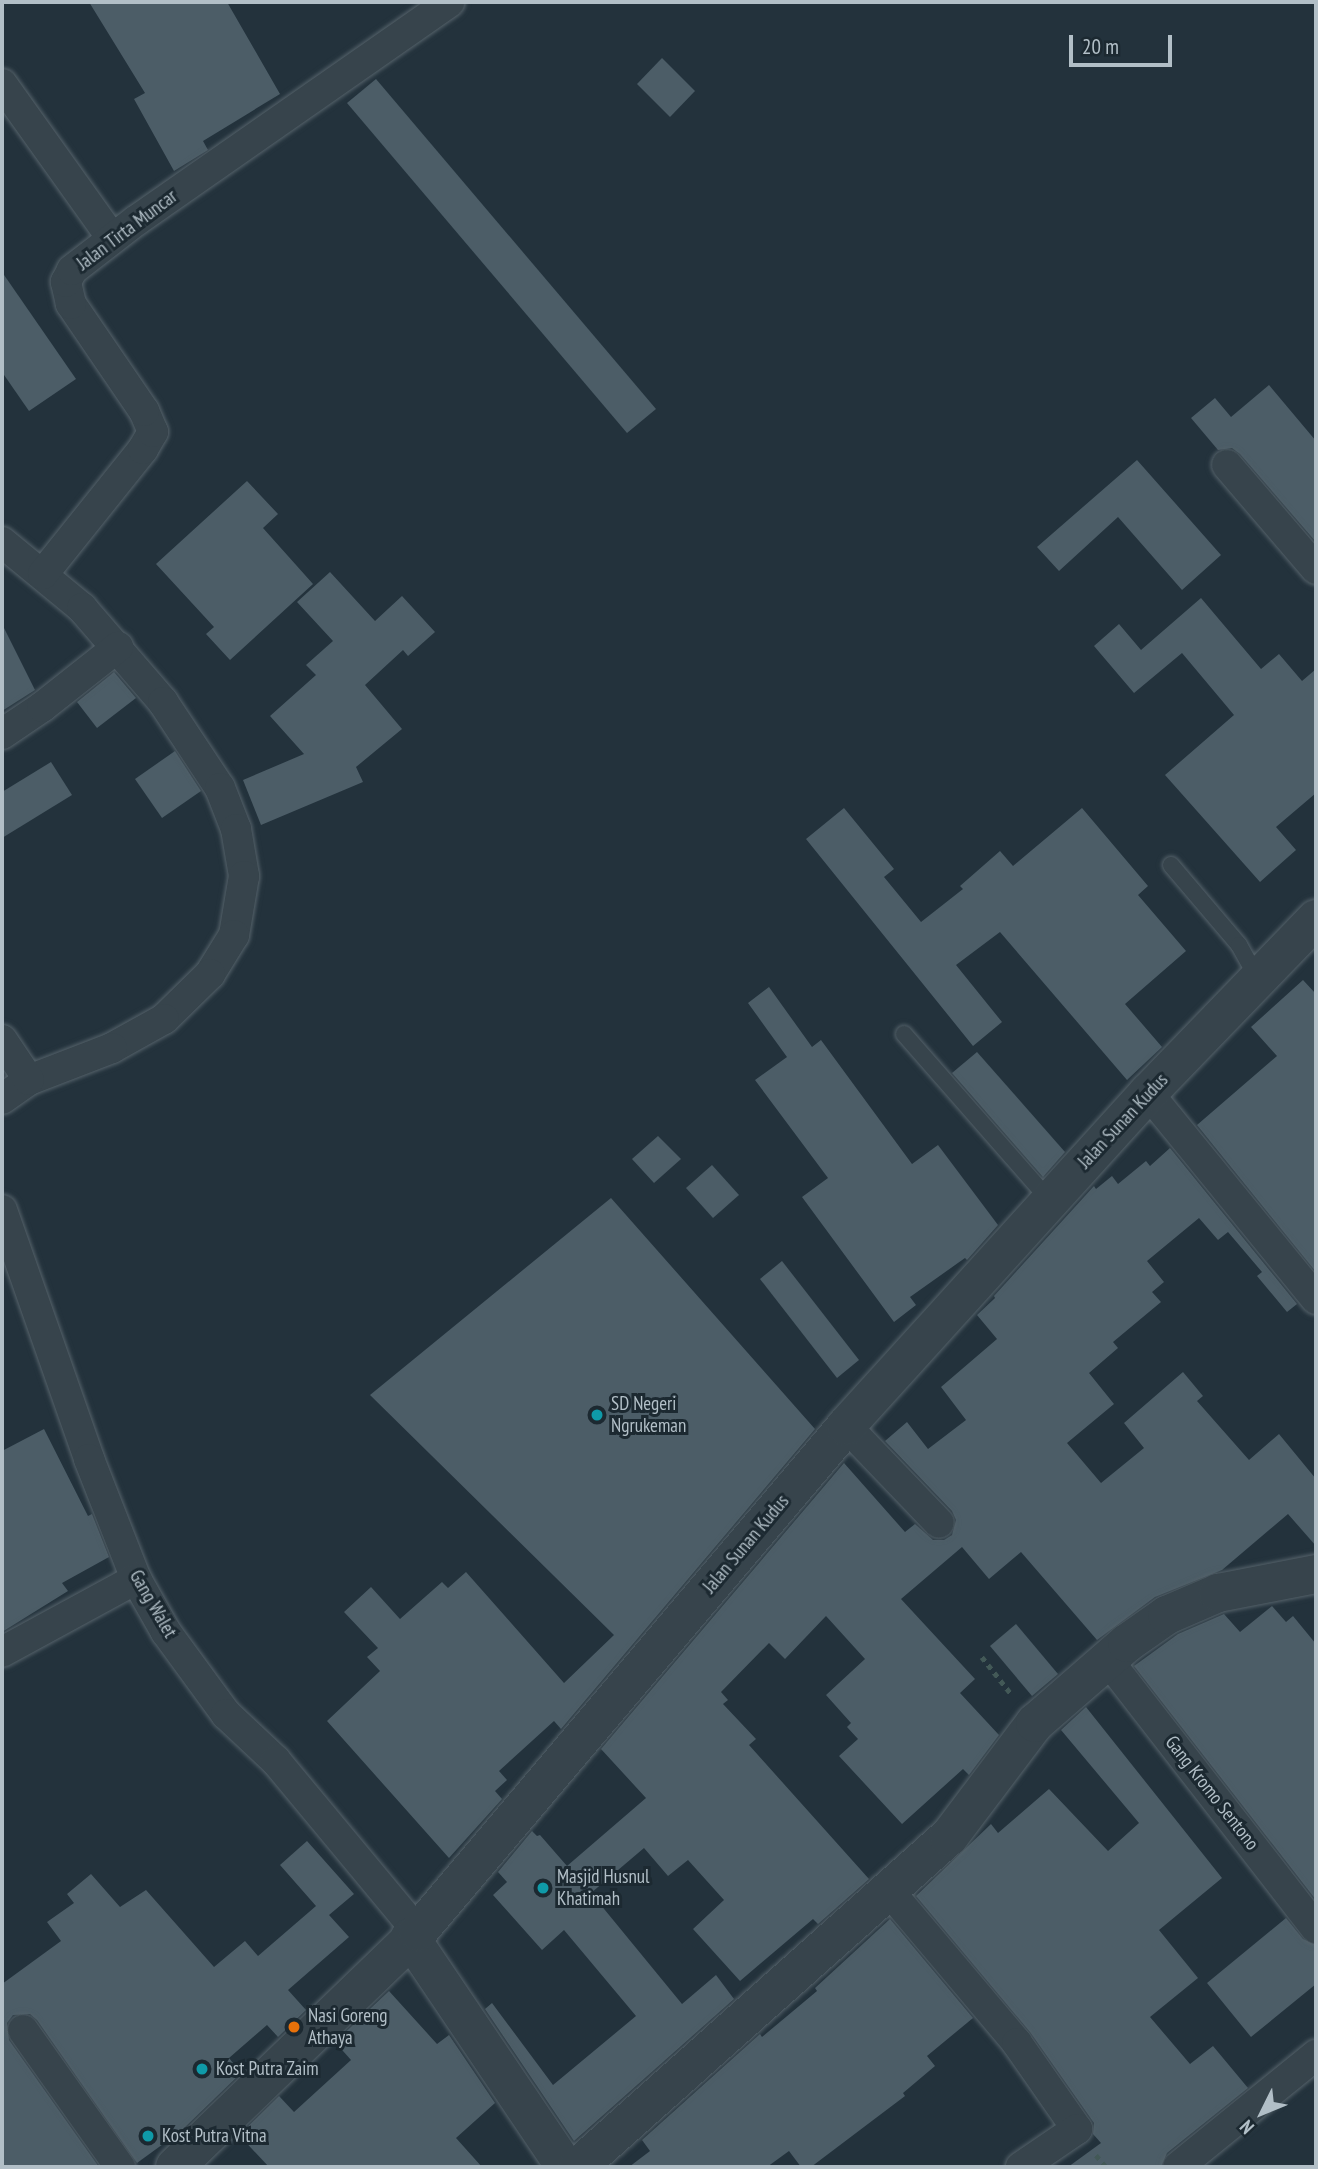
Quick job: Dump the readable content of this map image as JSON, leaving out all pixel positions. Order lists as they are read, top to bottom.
{
  "streets": {
    "street": [
      "Jalan Tirta Muncar",
      "Jalan Sunan Kudus",
      "Gang Walet",
      "Gang Kromo Sentono"
    ]
  },
  "crossings": [
    ["Jalan Sunan Kudus", "Gang Walet"]
  ],
  "places": [
    "SD Negeri Ngrukeman",
    "Masjid Husnul Khatimah",
    "Nasi Goreng Athaya",
    "Kost Putra Zaim",
    "Kost Putra Vitna"
  ],
  "scale_bar": "20 m",
  "north": "bottom left"
}
